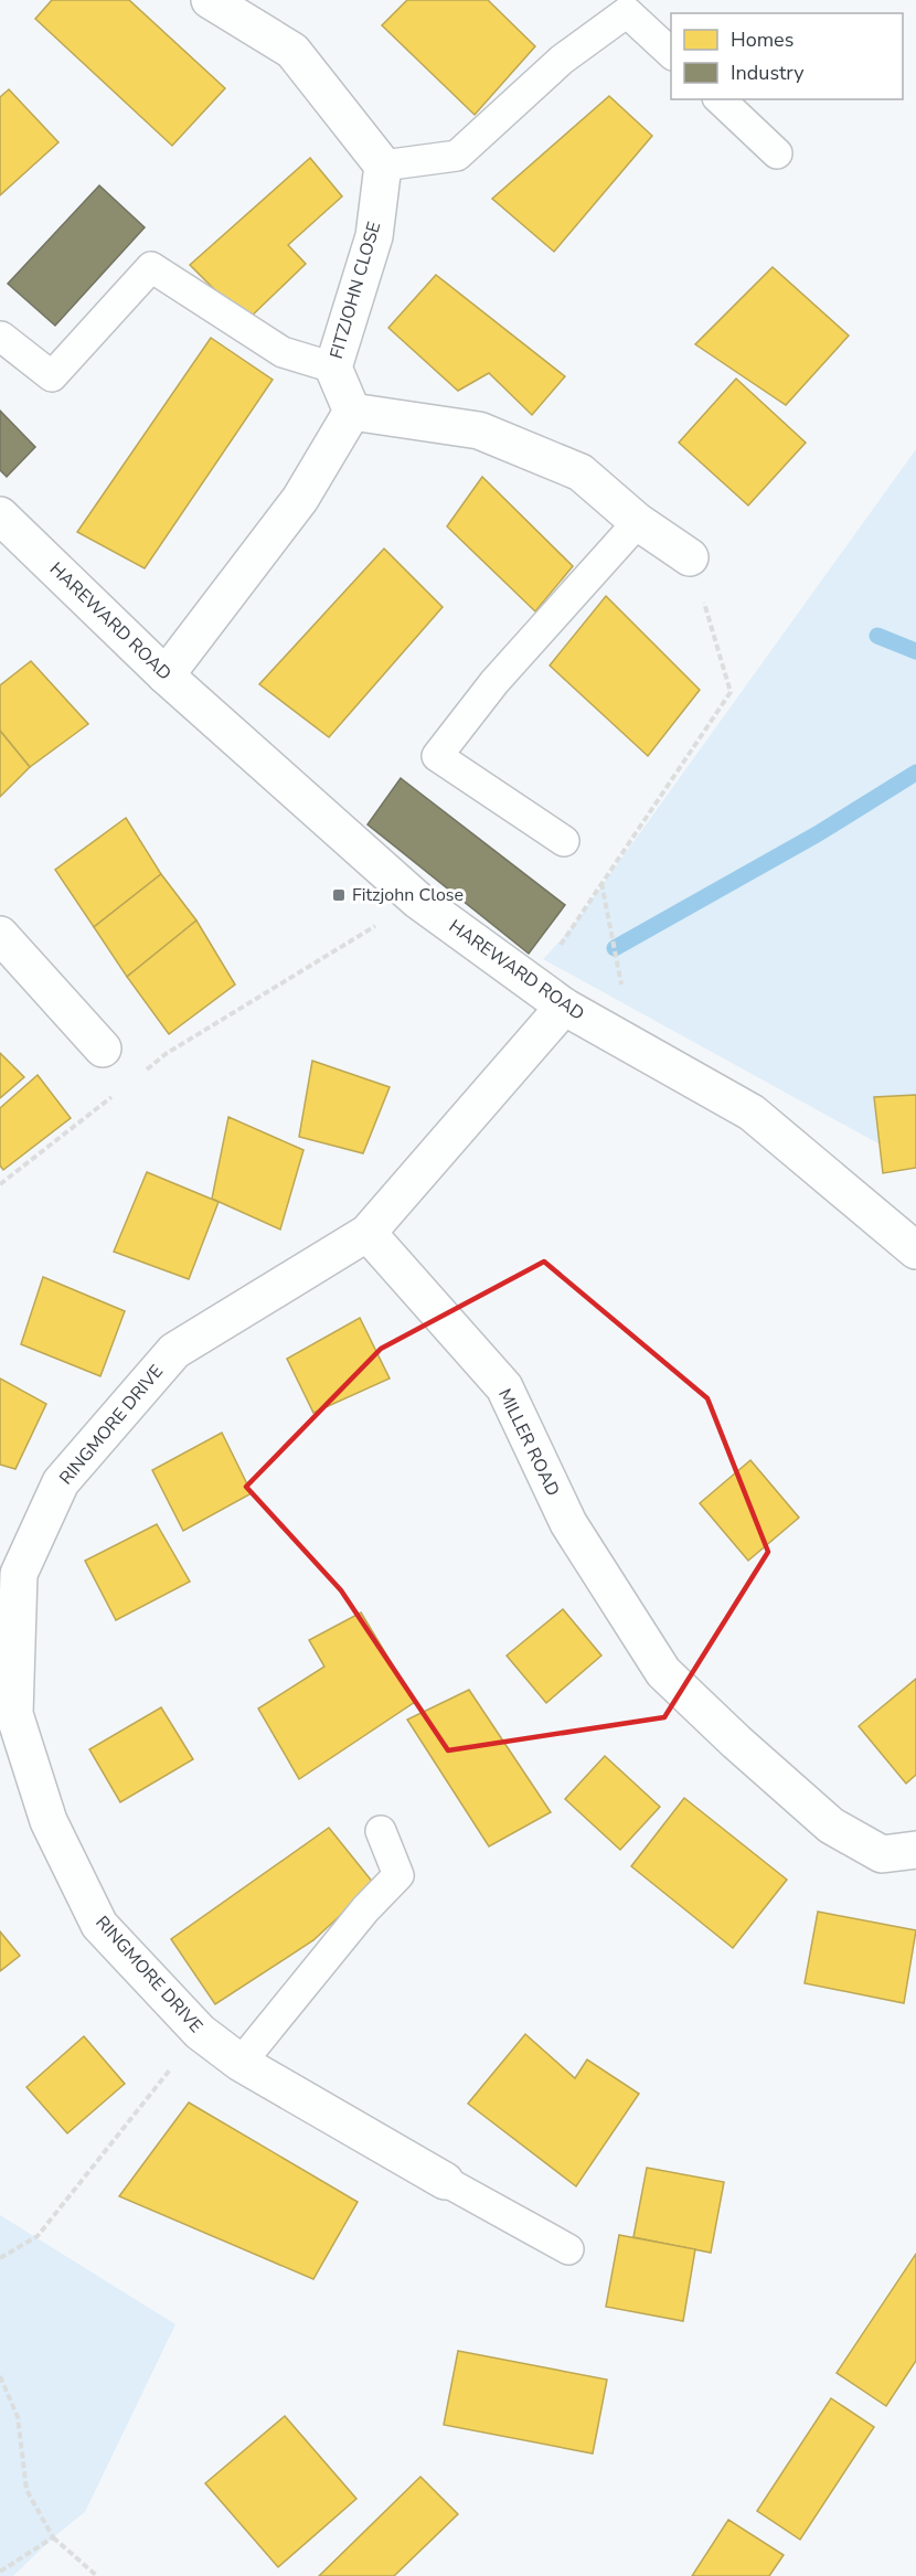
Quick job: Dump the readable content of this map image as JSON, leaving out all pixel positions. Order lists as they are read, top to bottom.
{
  "streets": {
    "street": [
      "FITZJOHN CLOSE",
      "HAREWARD ROAD",
      "RINGMORE DRIVE",
      "MILLER ROAD"
    ]
  },
  "crossings": [
    ["HAREWARD ROAD", "RINGMORE DRIVE"],
    ["RINGMORE DRIVE", "MILLER ROAD"]
  ],
  "places": {
    "transit": ["Fitzjohn Close"]
  },
  "legend": ["Homes", "Industry"]
}
